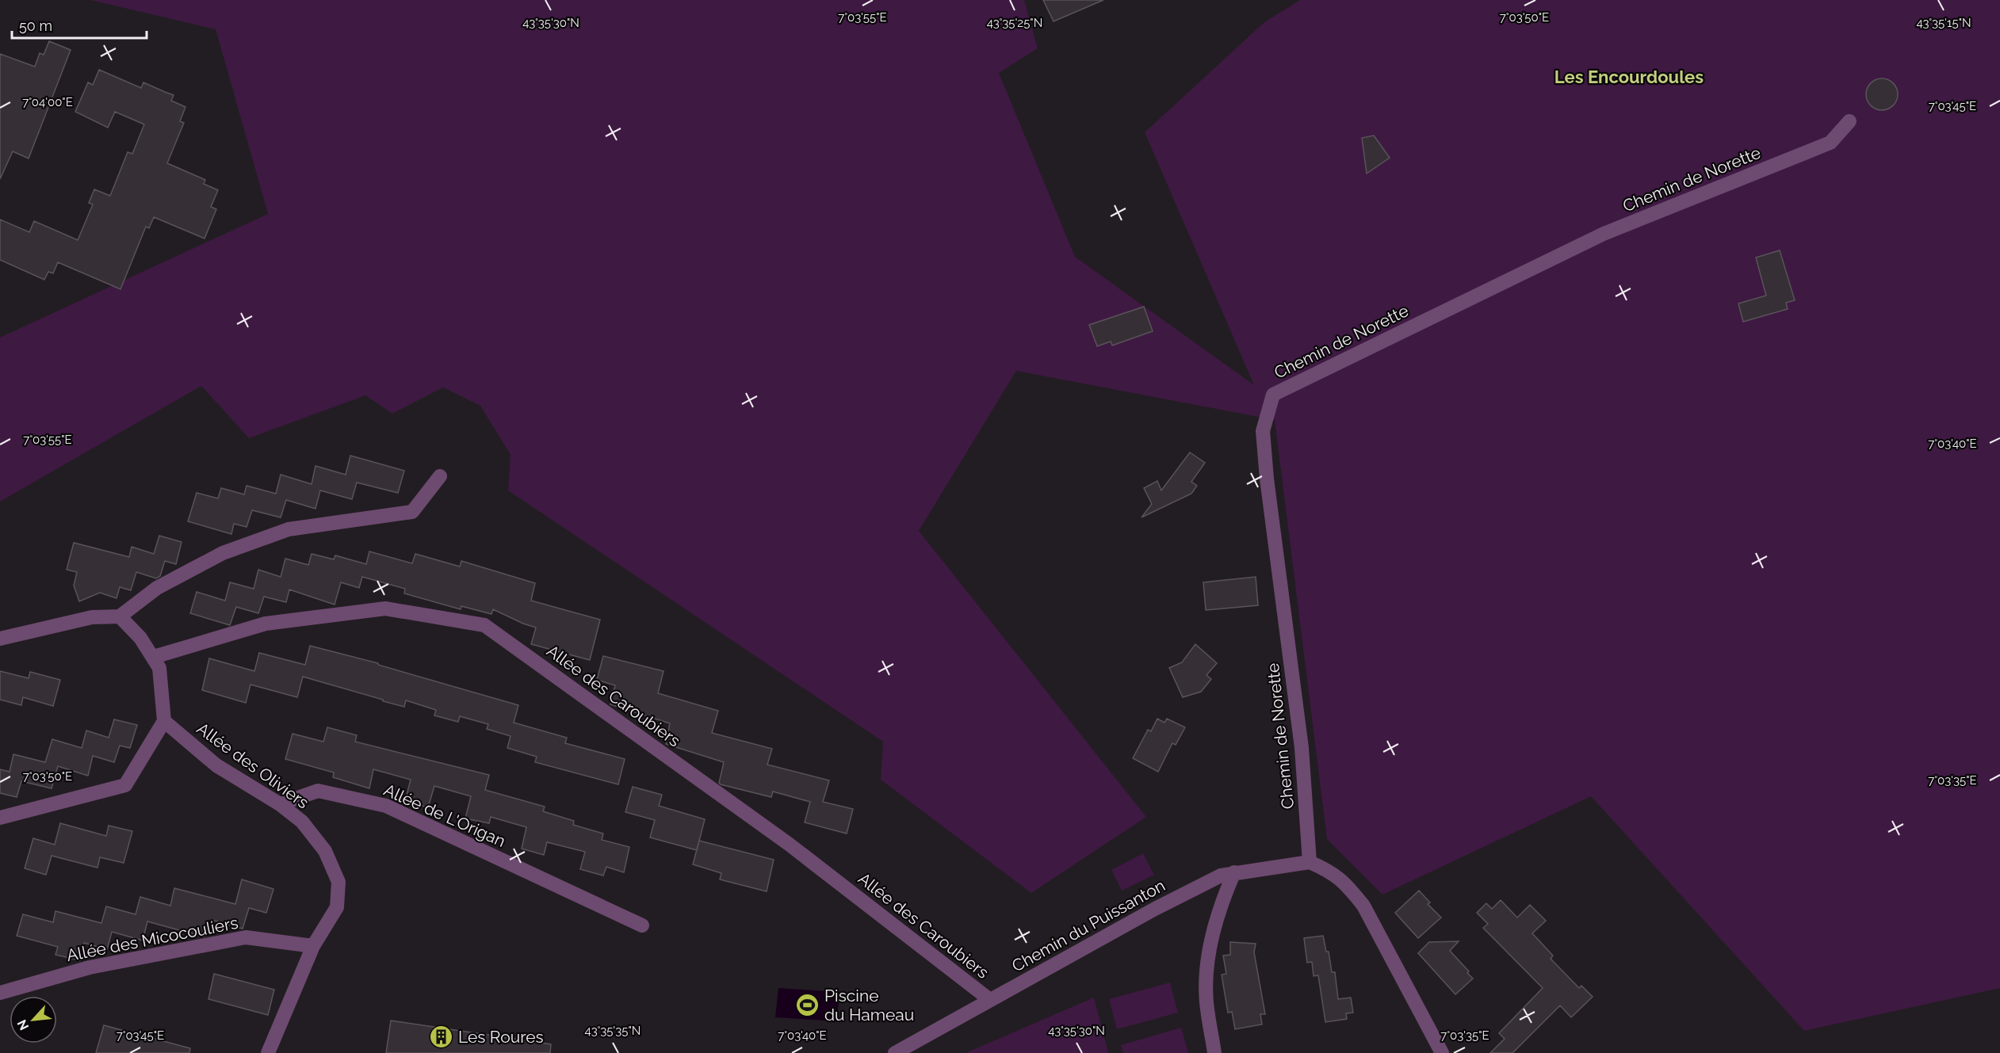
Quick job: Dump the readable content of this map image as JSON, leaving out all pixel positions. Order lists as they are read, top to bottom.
{
  "streets": {
    "street": [
      "Chemin de Norette",
      "Allée des Caroubiers",
      "Allée des Oliviers",
      "Allée de L'Origan",
      "Chemin du Puissanton",
      "Allée des Micocouliers"
    ]
  },
  "crossings": [
    ["Chemin de Norette", "Chemin du Puissanton"],
    ["Allée des Caroubiers", "Chemin du Puissanton"],
    ["Allée des Oliviers", "Allée de L'Origan"],
    ["Allée des Oliviers", "Allée des Micocouliers"]
  ],
  "districts": ["Les Encourdoules"],
  "places": {
    "sports": ["Piscine du Hameau"],
    "building": ["Les Roures"]
  },
  "scale_bar": "50 m",
  "north": "bottom left",
  "coordinates": [
    "7°03'55\"E",
    "7°03'50\"E",
    "43°35'30\"N",
    "43°35'25\"N",
    "43°35'15\"N",
    "7°04'00\"E",
    "7°03'45\"E",
    "7°03'40\"E",
    "7°03'35\"E",
    "43°35'35\"N"
  ]
}
